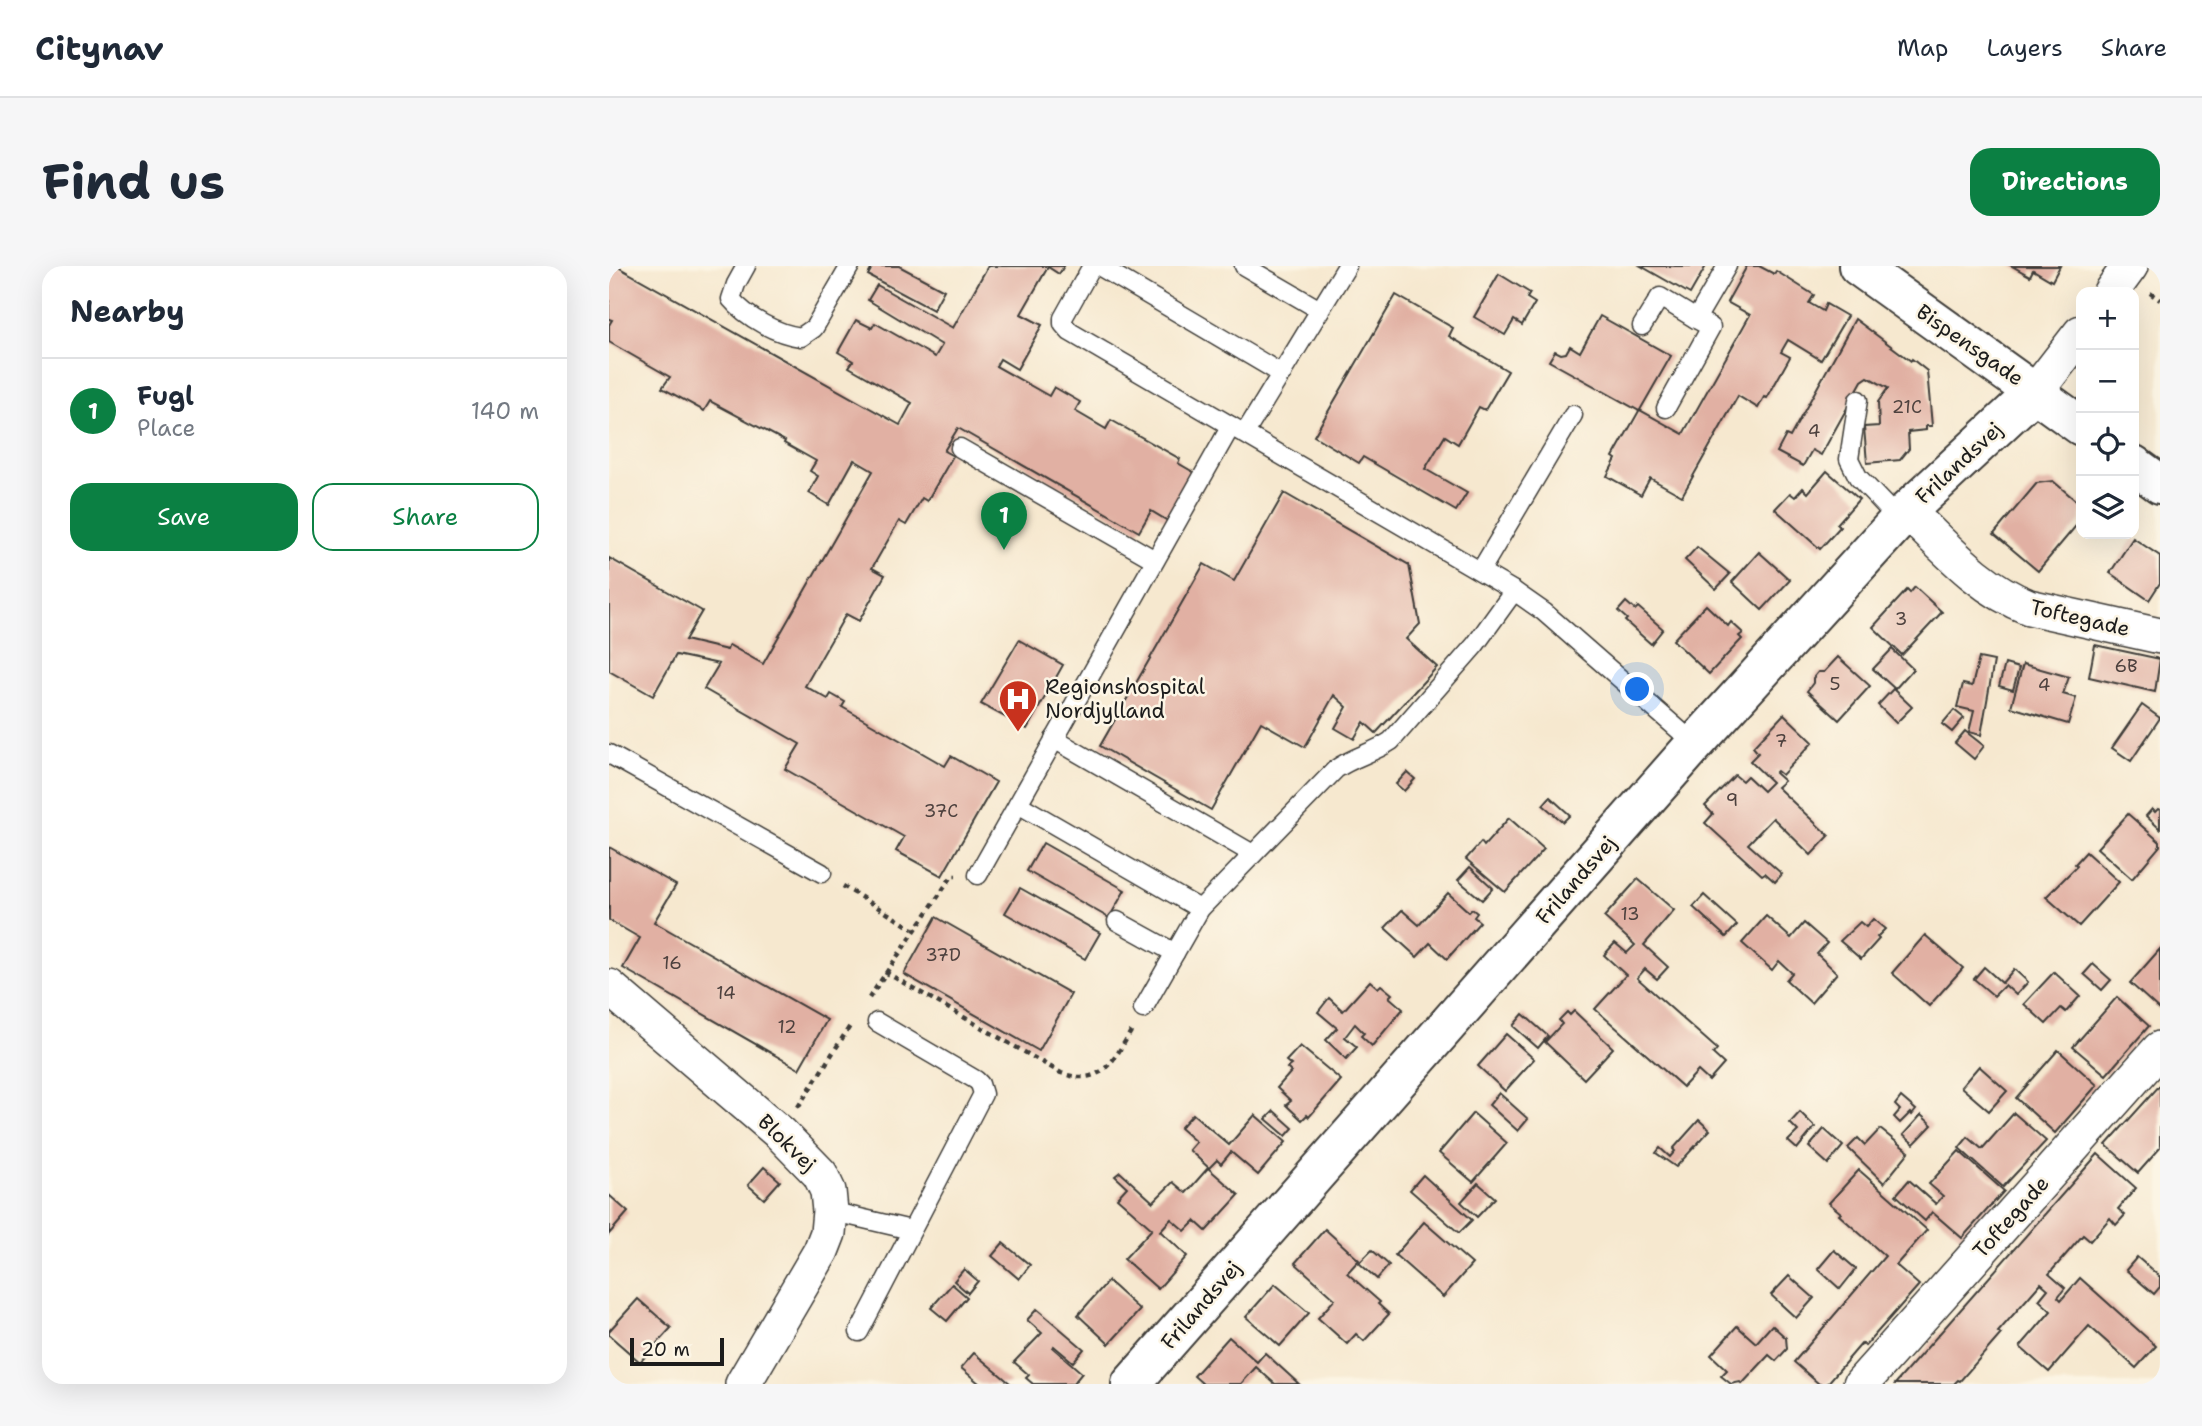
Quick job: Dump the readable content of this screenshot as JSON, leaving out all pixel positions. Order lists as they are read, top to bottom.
{
  "streets": {
    "street": [
      "Bispensgade",
      "Frilandsvej",
      "Toftegade",
      "Blokvej"
    ]
  },
  "crossings": [
    ["Bispensgade", "Frilandsvej"],
    ["Frilandsvej", "Toftegade"]
  ],
  "places": {
    "hospital": ["Regionshospital Nordjylland"]
  },
  "house_numbers": [
    "21C",
    "4",
    "3",
    "6B",
    "5",
    "4",
    "7",
    "9",
    "37C",
    "13",
    "37D",
    "16",
    "14",
    "12"
  ],
  "scale_bar": "20 m",
  "page": {
    "header": "Citynav",
    "nav": ["Map", "Layers", "Share"],
    "buttons": [
      "Directions",
      ["Save", "Share"]
    ],
    "title": "Find us",
    "heading": "Nearby",
    "map_buttons": ["+", "−"],
    "list": [
      {
        "mark": "1",
        "name": "Fugl",
        "note": "Place",
        "value": "140 m"
      }
    ],
    "pins": "1",
    "scale": "20 m"
  }
}
